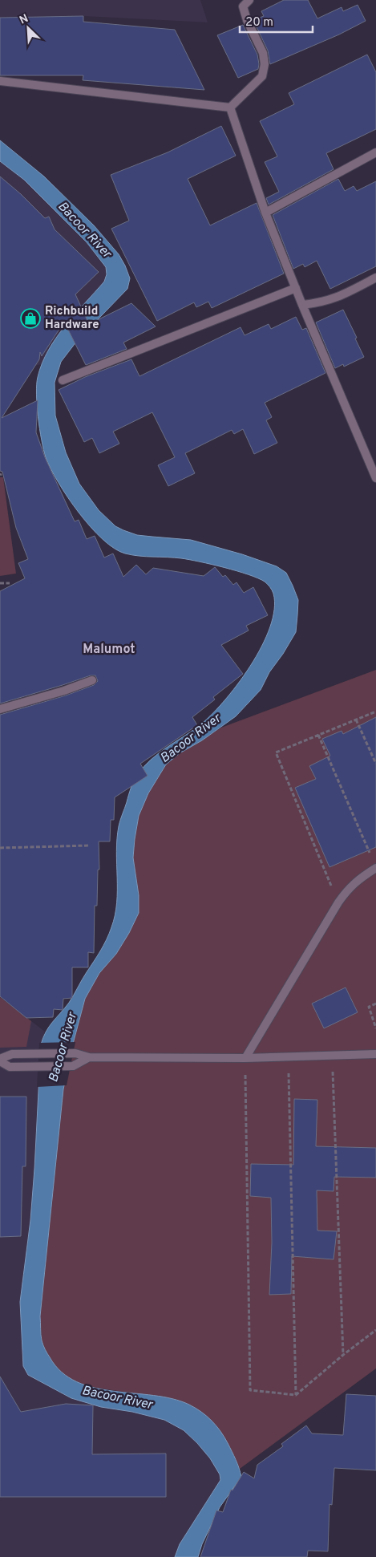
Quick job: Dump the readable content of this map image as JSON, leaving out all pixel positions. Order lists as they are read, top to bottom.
{
  "districts": ["Malumot"],
  "water": ["Bacoor River"],
  "places": {
    "shop": ["Richbuild Hardware"]
  },
  "scale_bar": "20 m",
  "north": "top left"
}
